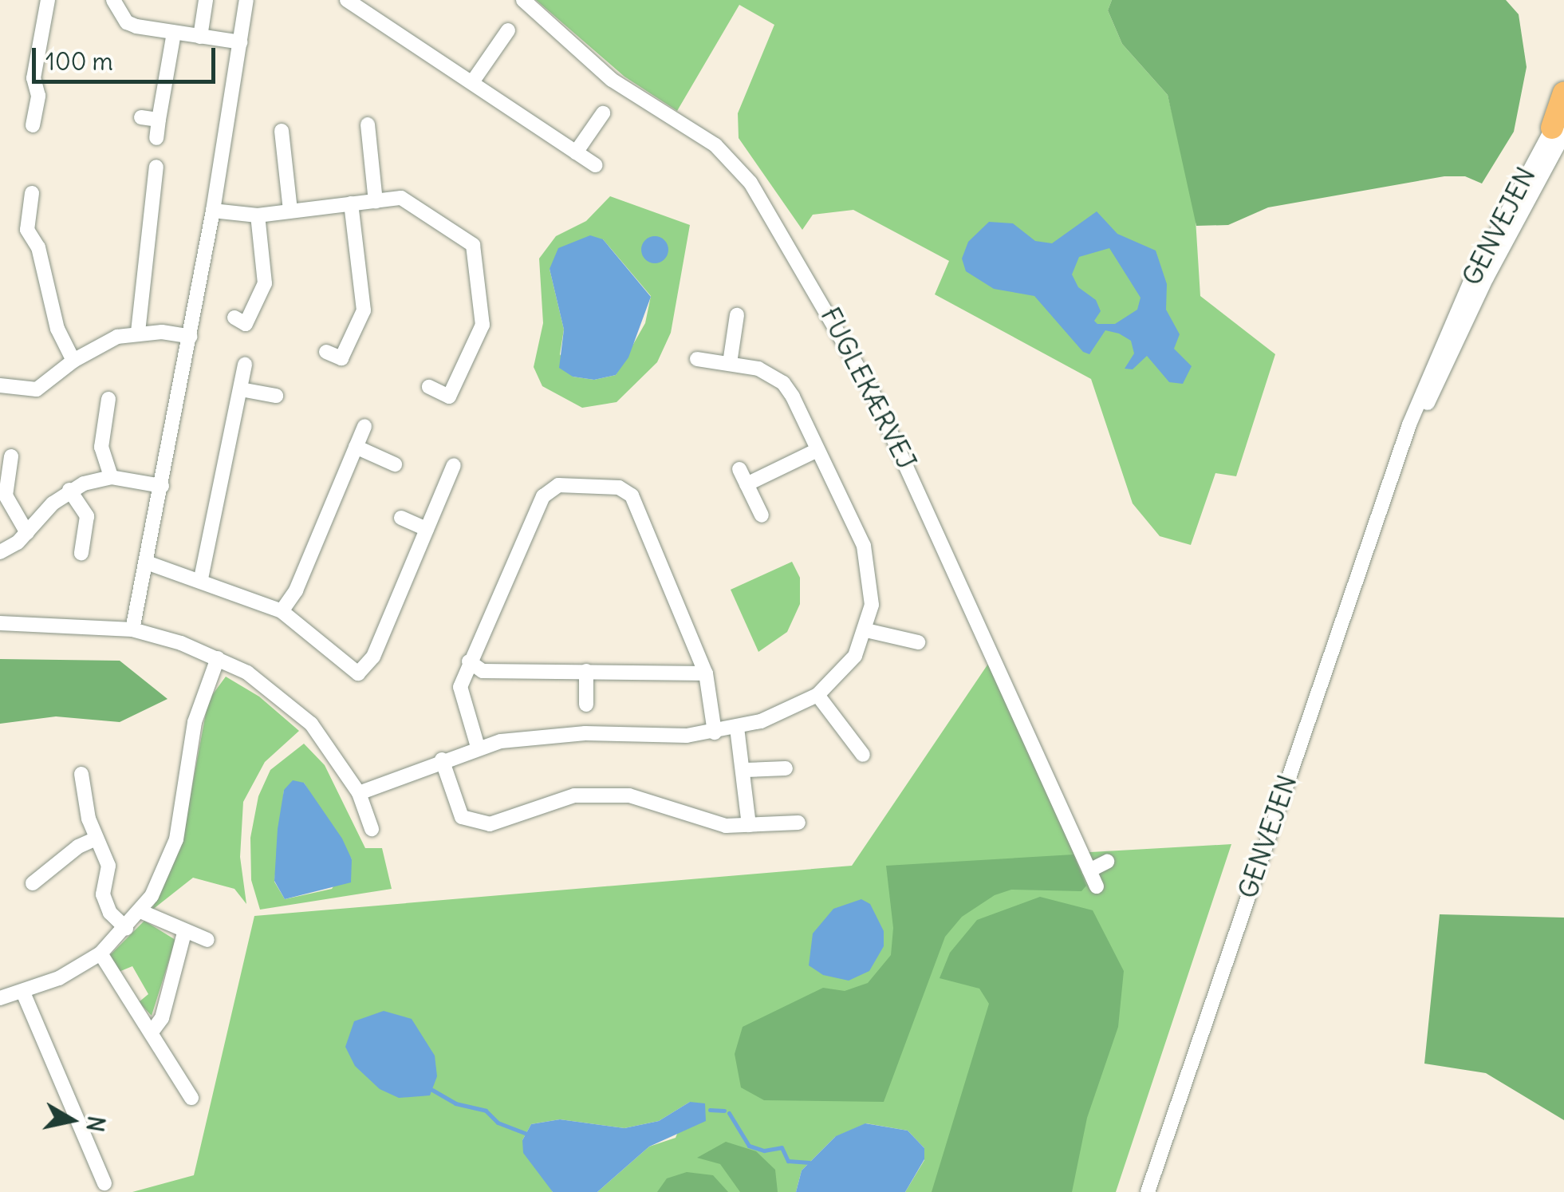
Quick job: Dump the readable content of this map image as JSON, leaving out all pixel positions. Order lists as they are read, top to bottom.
{
  "streets": {
    "street": ["GENVEJEN", "FUGLEKÆRVEJ"]
  },
  "scale_bar": "100 m",
  "north": "right"
}
